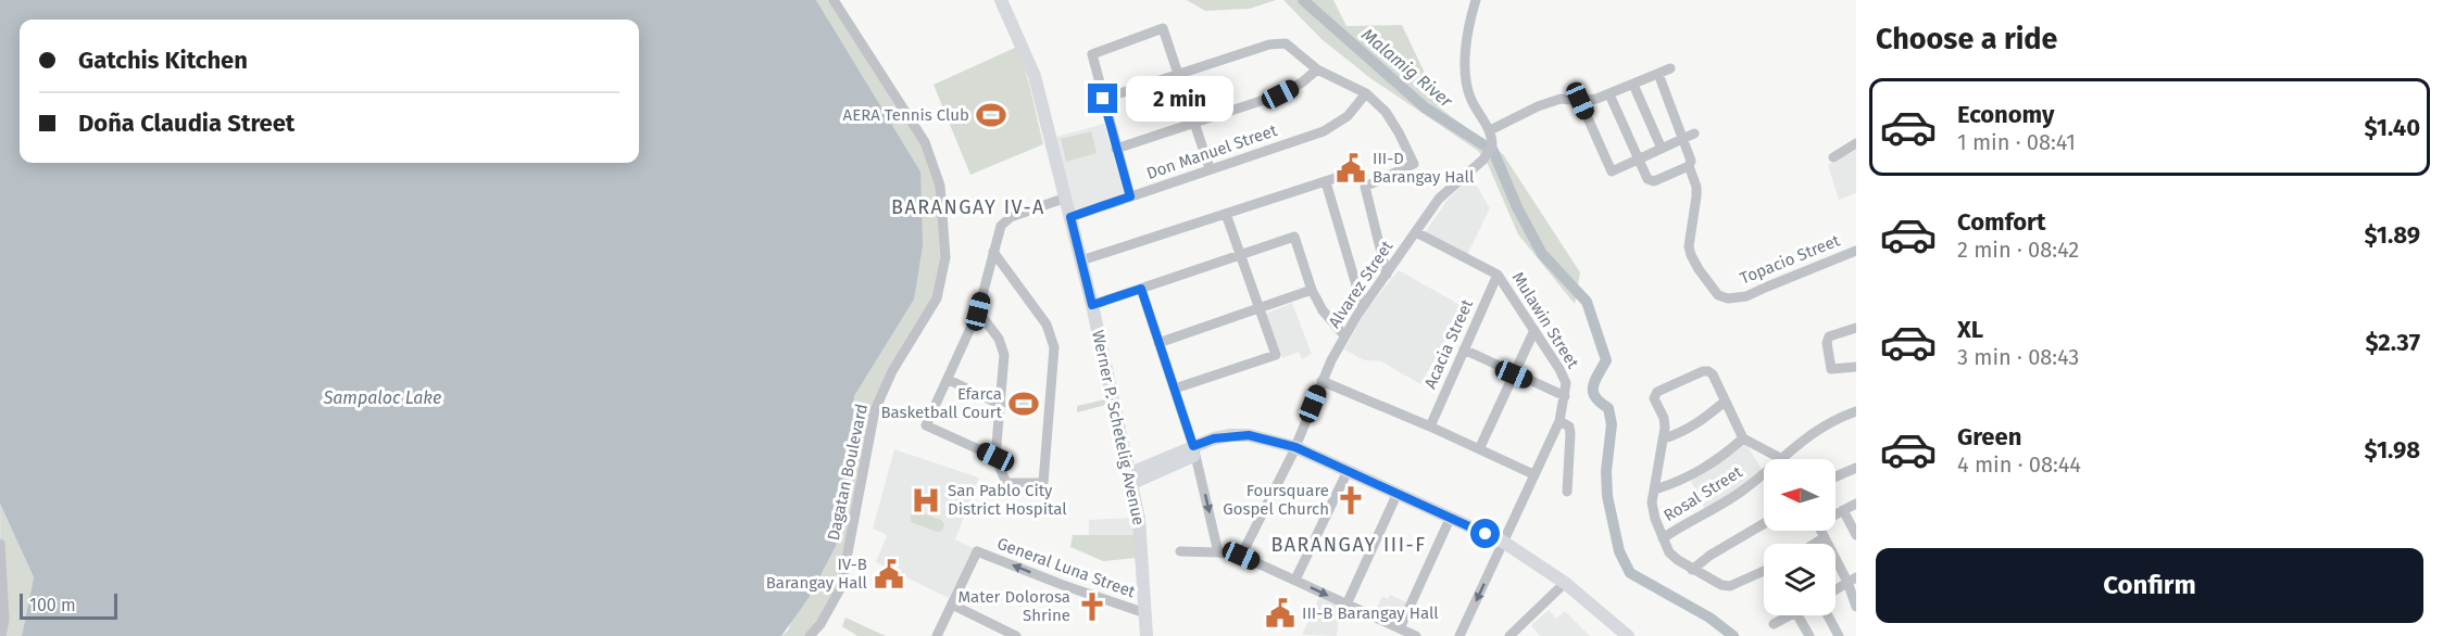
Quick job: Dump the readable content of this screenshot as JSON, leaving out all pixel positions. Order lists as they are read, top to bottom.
{
  "streets": {
    "main road": ["Werner P. Schetelig Avenue"],
    "street": [
      "Don Manuel Street",
      "Topacio Street",
      "Alvarez Street",
      "Mulawin Street",
      "Acacia Street",
      "Dagatan Boulevard",
      "Rosal Street",
      "General Luna Street"
    ]
  },
  "crossings": [
    ["Don Manuel Street", "Werner P. Schetelig Avenue"],
    ["Alvarez Street", "Mulawin Street"],
    ["Mulawin Street", "Acacia Street"],
    ["Werner P. Schetelig Avenue", "General Luna Street"]
  ],
  "one_way": ["General Luna Street"],
  "districts": ["BARANGAY IV-A", "BARANGAY III-F"],
  "water": ["Malamig River", "Sampaloc Lake"],
  "places": {
    "sports": ["AERA Tennis Club", "Efarca Basketball Court"],
    "public building": ["III-D Barangay Hall", "IV-B Barangay Hall", "III-B Barangay Hall"],
    "hospital": ["San Pablo City District Hospital"],
    "church": ["Foursquare Gospel Church", "Mater Dolorosa Shrine"]
  },
  "scale_bar": "100 m",
  "north": "left",
  "page": {
    "heading": "Choose a ride",
    "banner": ["Gatchis Kitchen", "Doña Claudia Street"],
    "bubble": "2 min",
    "list": [
      {
        "name": "Economy",
        "note": "1 min · 08:41",
        "value": "$1.40"
      },
      {
        "name": "Comfort",
        "note": "2 min · 08:42",
        "value": "$1.89"
      },
      {
        "name": "XL",
        "note": "3 min · 08:43",
        "value": "$2.37"
      },
      {
        "name": "Green",
        "note": "4 min · 08:44",
        "value": "$1.98"
      }
    ],
    "buttons": "Confirm",
    "scale": "100 m"
  }
}
